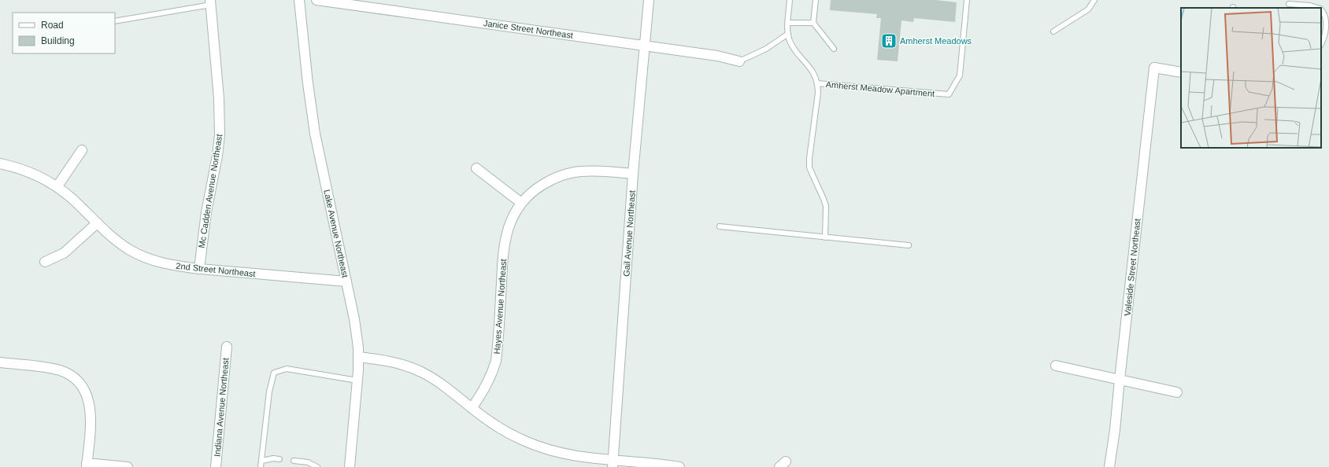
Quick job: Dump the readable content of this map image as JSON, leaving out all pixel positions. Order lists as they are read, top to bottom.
{
  "streets": {
    "street": [
      "Janice Street Northeast",
      "Mc Cadden Avenue Northeast",
      "Lake Avenue Northeast",
      "Gail Avenue Northeast",
      "Valeside Street Northeast",
      "2nd Street Northeast",
      "Hayes Avenue Northeast",
      "Indiana Avenue Northeast"
    ],
    "lane": ["Amherst Meadow Apartment"]
  },
  "crossings": [
    ["Janice Street Northeast", "Gail Avenue Northeast"],
    ["Mc Cadden Avenue Northeast", "2nd Street Northeast"],
    ["Lake Avenue Northeast", "2nd Street Northeast"],
    ["Gail Avenue Northeast", "Hayes Avenue Northeast"]
  ],
  "places": {
    "building": ["Amherst Meadows"]
  },
  "legend": ["Road", "Building"]
}
